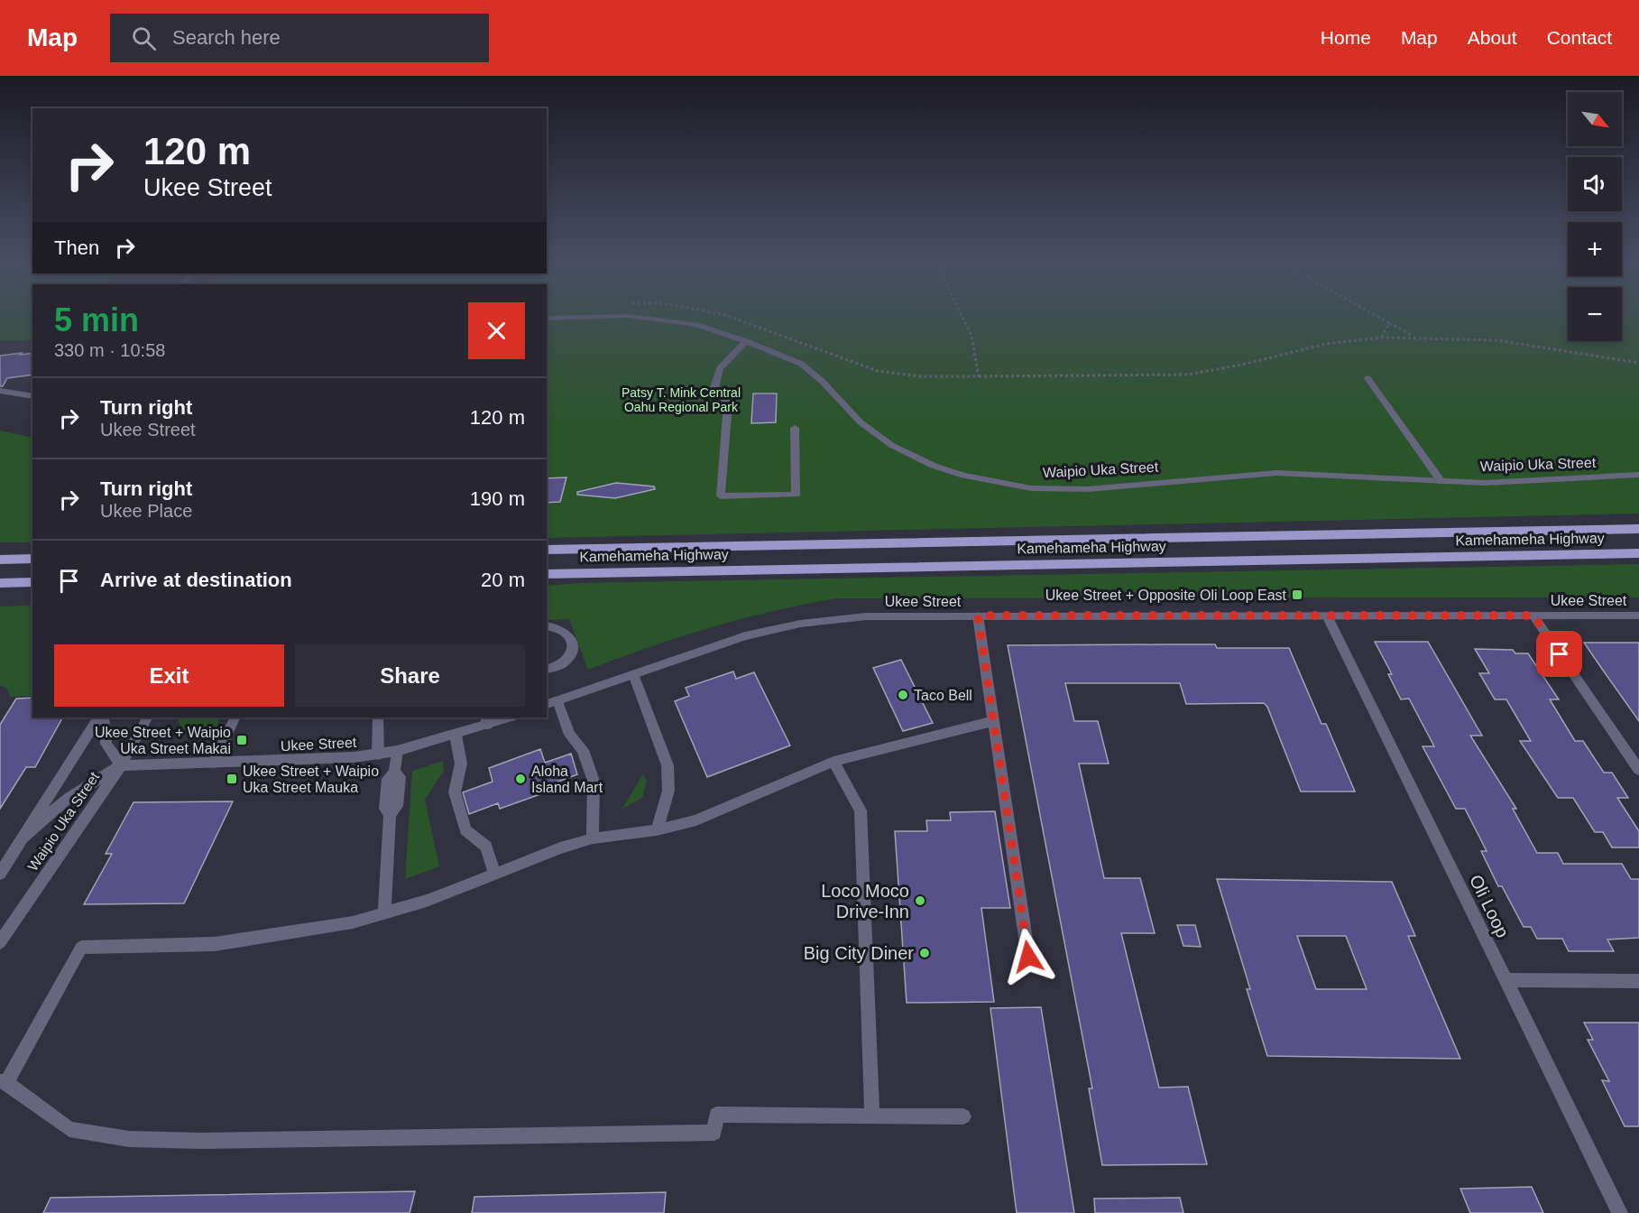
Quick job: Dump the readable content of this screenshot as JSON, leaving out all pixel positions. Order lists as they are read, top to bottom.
{
  "streets": {
    "main road": ["Kamehameha Highway"],
    "street": ["Waipio Uka Street", "Ukee Street", "Oli Loop"]
  },
  "crossings": [
    ["Waipio Uka Street", "Ukee Street"],
    ["Ukee Street", "Oli Loop"]
  ],
  "parks": ["Patsy T. Mink Central Oahu Regional Park"],
  "places": {
    "transit": ["Ukee Street + Opposite Oli Loop East", "Ukee Street + Waipio Uka Street Makai", "Ukee Street + Waipio Uka Street Mauka"],
    "other": [
      "Taco Bell",
      "Aloha Island Mart",
      "Loco Moco Drive-Inn",
      "Big City Diner"
    ]
  },
  "north": "bottom right",
  "page": {
    "header": "Map",
    "search": "Search here",
    "nav": [
      "Home",
      "Map",
      "About",
      "Contact"
    ],
    "map_buttons": ["+", "−"],
    "turn": ["120 m", "Ukee Street"],
    "then": "Then",
    "heading": ["5 min", "330 m · 10:58"],
    "list": [
      {
        "name": "Turn right",
        "note": "Ukee Street",
        "value": "120 m"
      },
      {
        "name": "Turn right",
        "note": "Ukee Place",
        "value": "190 m"
      },
      {
        "name": "Arrive at destination",
        "value": "20 m"
      }
    ],
    "buttons": ["Exit", "Share"]
  }
}
